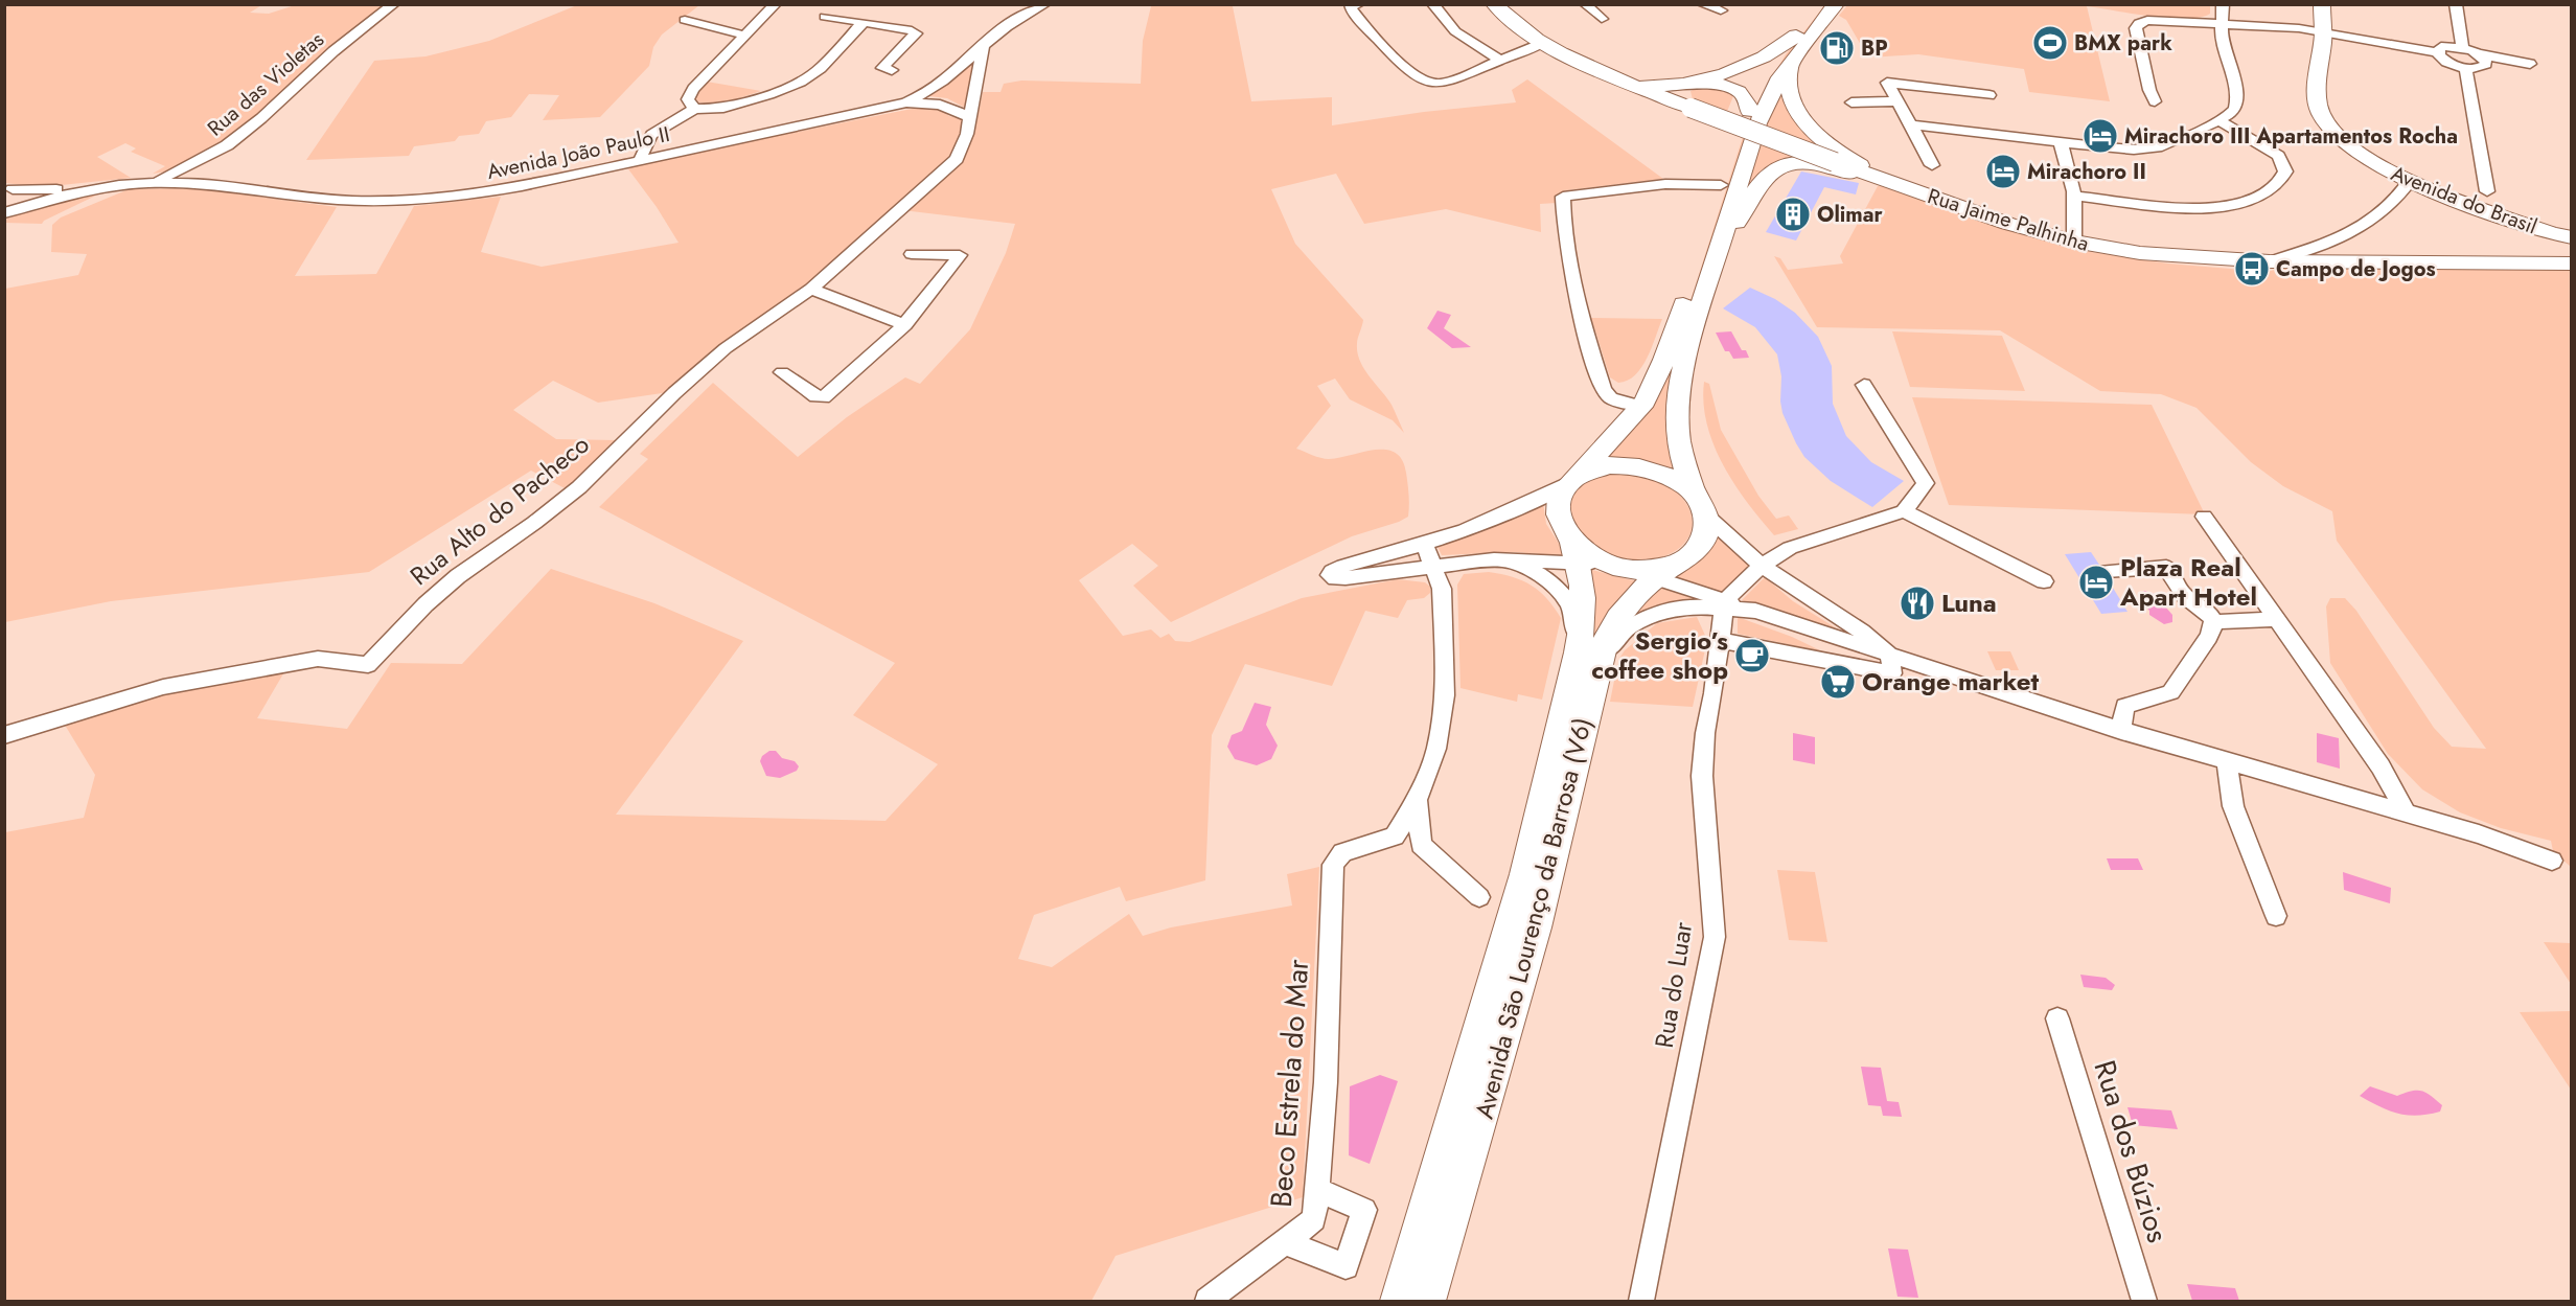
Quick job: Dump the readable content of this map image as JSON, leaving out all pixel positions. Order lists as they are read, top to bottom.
{
  "streets": {
    "main road": ["Avenida do Brasil", "Rua Jaime Palhinha", "Avenida São Lourenço da Barrosa (V6)"],
    "street": [
      "Rua das Violetas",
      "Avenida João Paulo II",
      "Rua Alto do Pacheco",
      "Rua do Luar",
      "Beco Estrela do Mar",
      "Rua dos Búzios"
    ]
  },
  "crossings": [
    ["Rua das Violetas", "Avenida João Paulo II"],
    ["Avenida João Paulo II", "Rua Alto do Pacheco"],
    ["Avenida do Brasil", "Rua Jaime Palhinha"]
  ],
  "places": {
    "sports": ["BMX park"],
    "fuel station": ["BP"],
    "hotel": ["Mirachoro III Apartamentos Rocha", "Mirachoro II", "Plaza Real Apart Hotel"],
    "building": ["Olimar"],
    "bus stop": ["Campo de Jogos"],
    "restaurant": ["Luna"],
    "cafe": ["Sergio’s coffee shop"],
    "supermarket": ["Orange market"]
  }
}
